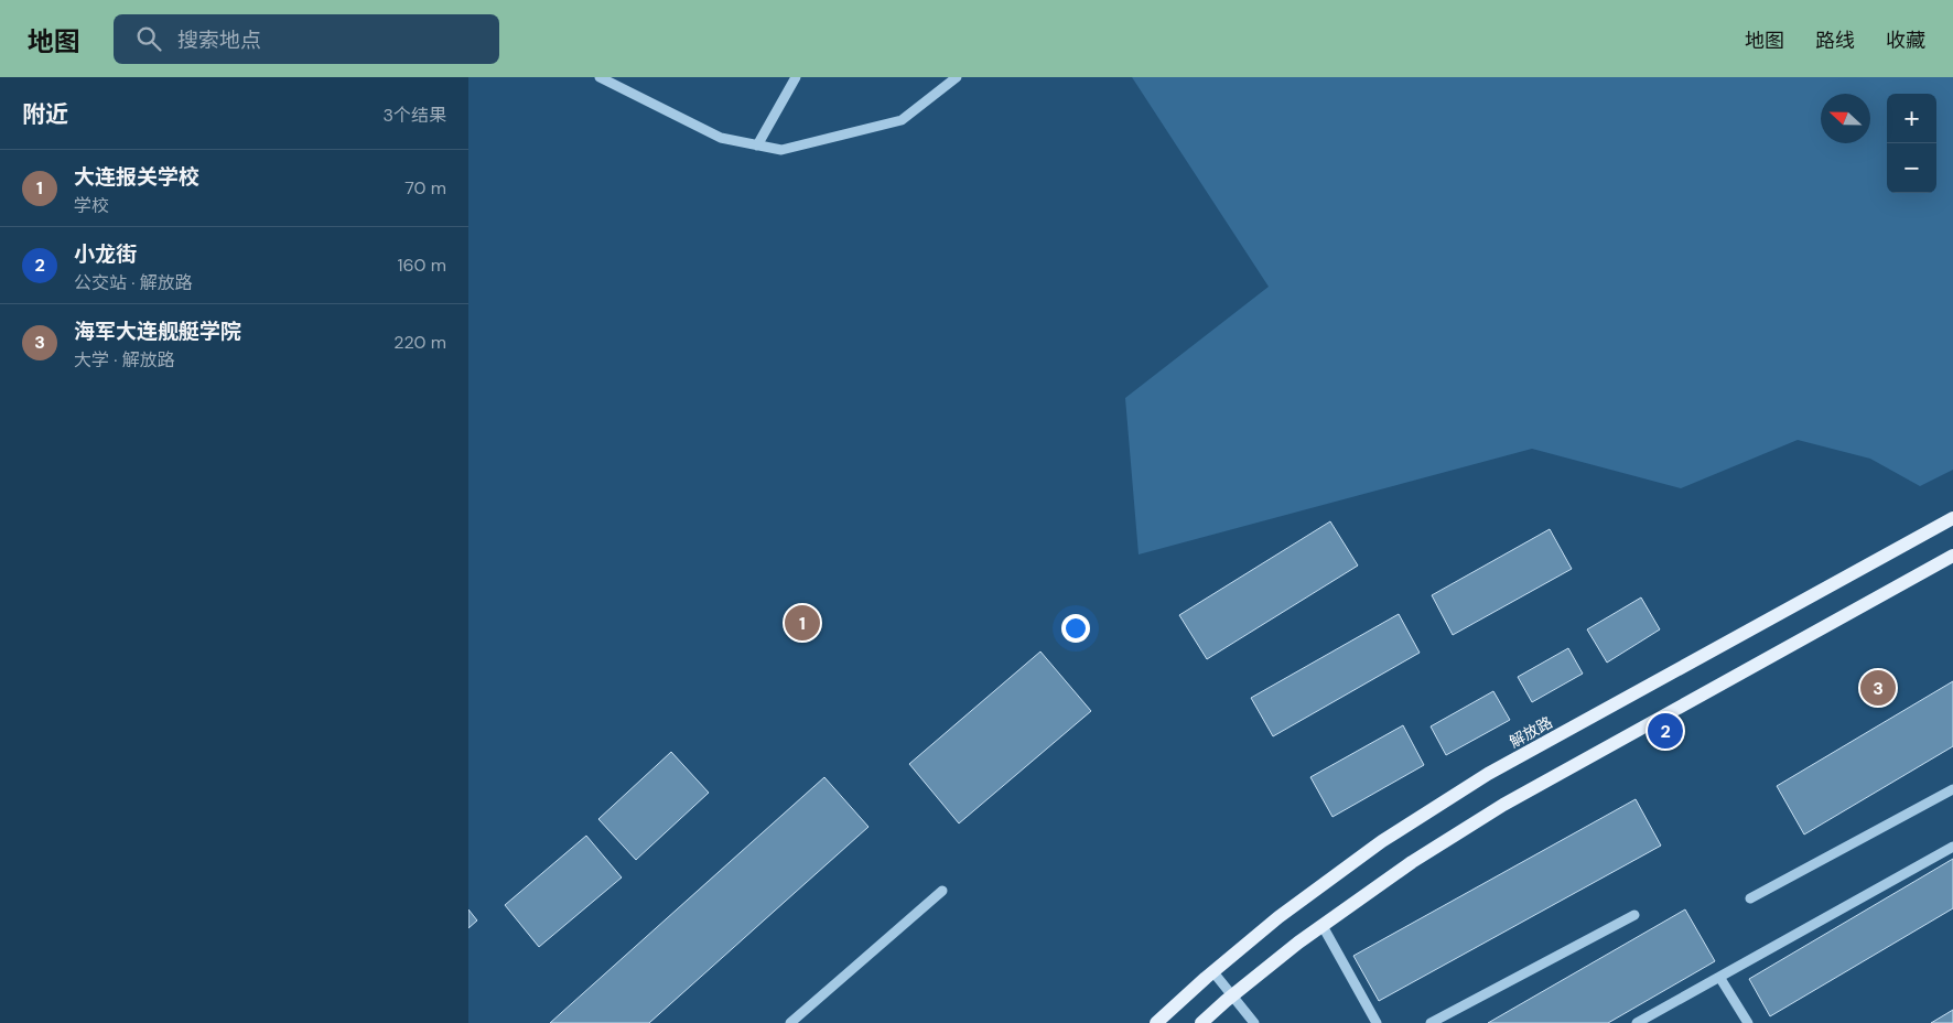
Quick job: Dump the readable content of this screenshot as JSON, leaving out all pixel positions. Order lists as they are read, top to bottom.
{
  "streets": {
    "main road": ["解放路"]
  },
  "north": "left",
  "page": {
    "header": "地图",
    "search": "搜索地点",
    "nav": ["地图", "路线", "收藏"],
    "heading": ["附近", "3个结果"],
    "map_buttons": ["+", "−"],
    "list": [
      {
        "mark": "1",
        "name": "大连报关学校",
        "note": "学校",
        "value": "70 m"
      },
      {
        "mark": "2",
        "name": "小龙街",
        "note": "公交站 · 解放路",
        "value": "160 m"
      },
      {
        "mark": "3",
        "name": "海军大连舰艇学院",
        "note": "大学 · 解放路",
        "value": "220 m"
      }
    ],
    "pins": ["1", "3", "2"]
  }
}
